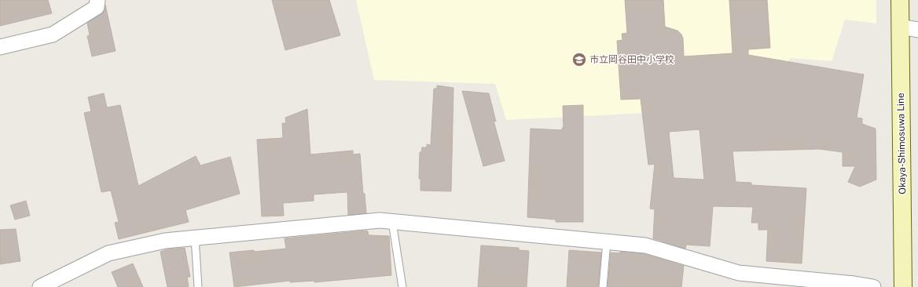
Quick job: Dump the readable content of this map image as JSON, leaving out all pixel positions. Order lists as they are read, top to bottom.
{
  "streets": {
    "main road": ["Okaya-Shimosuwa Line"]
  },
  "places": {
    "school or university": ["市立岡谷田中小学校"]
  }
}
